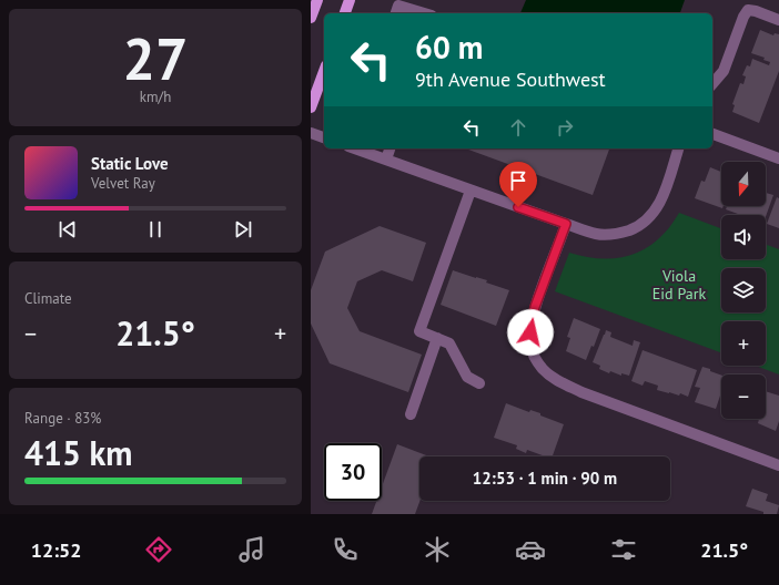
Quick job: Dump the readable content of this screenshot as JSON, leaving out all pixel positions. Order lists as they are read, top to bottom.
{
  "parks": ["Viola Eid Park"],
  "north": "bottom",
  "page": {
    "tile": [
      ["27", "km/h"],
      "Climate",
      ["Range · 83%", "415 km"]
    ],
    "turn": ["60 m", "9th Avenue Southwest"],
    "song": ["Static Love", "Velvet Ray"],
    "map_buttons": ["+", "−"],
    "heat": ["−", "21.5°", "+"],
    "limit": "30",
    "trip": "12:53 · 1 min · 90 m",
    "tabs": ["12:52", "21.5°"]
  }
}
